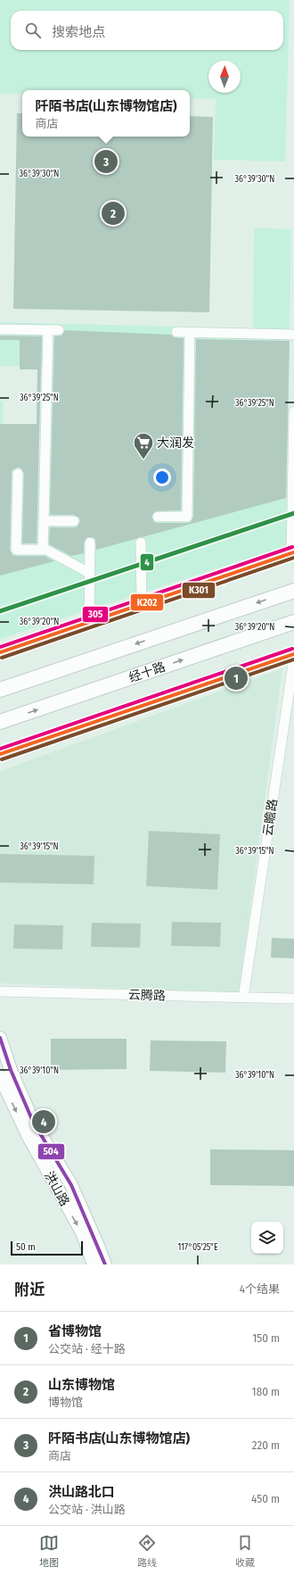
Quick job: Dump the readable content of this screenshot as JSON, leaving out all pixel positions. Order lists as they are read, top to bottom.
{
  "streets": {
    "highway": ["经十路"],
    "main road": ["洪山路"],
    "street": ["云瞻路", "云腾路"]
  },
  "crossings": [
    ["云瞻路", "云腾路"]
  ],
  "places": {
    "supermarket": ["大润发"]
  },
  "lines": [
    "transit line 4",
    "transit line 305",
    "transit line K202",
    "transit line K301",
    "transit line 504"
  ],
  "scale_bar": "50 m",
  "north": "top",
  "page": {
    "search": "搜索地点",
    "popup": ["阡陌书店(山东博物馆店)", "商店"],
    "pins": [
      "3",
      "2",
      "1",
      "4"
    ],
    "scale": "50 m",
    "heading": ["附近", "4个结果"],
    "list": [
      {
        "mark": "1",
        "name": "省博物馆",
        "note": "公交站 · 经十路",
        "value": "150 m"
      },
      {
        "mark": "2",
        "name": "山东博物馆",
        "note": "博物馆",
        "value": "180 m"
      },
      {
        "mark": "3",
        "name": "阡陌书店(山东博物馆店)",
        "note": "商店",
        "value": "220 m"
      },
      {
        "mark": "4",
        "name": "洪山路北口",
        "note": "公交站 · 洪山路",
        "value": "450 m"
      }
    ],
    "nav": ["地图", "路线", "收藏"]
  },
  "coordinates": [
    "36°39'30\"N",
    "36°39'25\"N",
    "36°39'20\"N",
    "36°39'15\"N",
    "36°39'10\"N",
    "117°05'25\"E"
  ]
}
